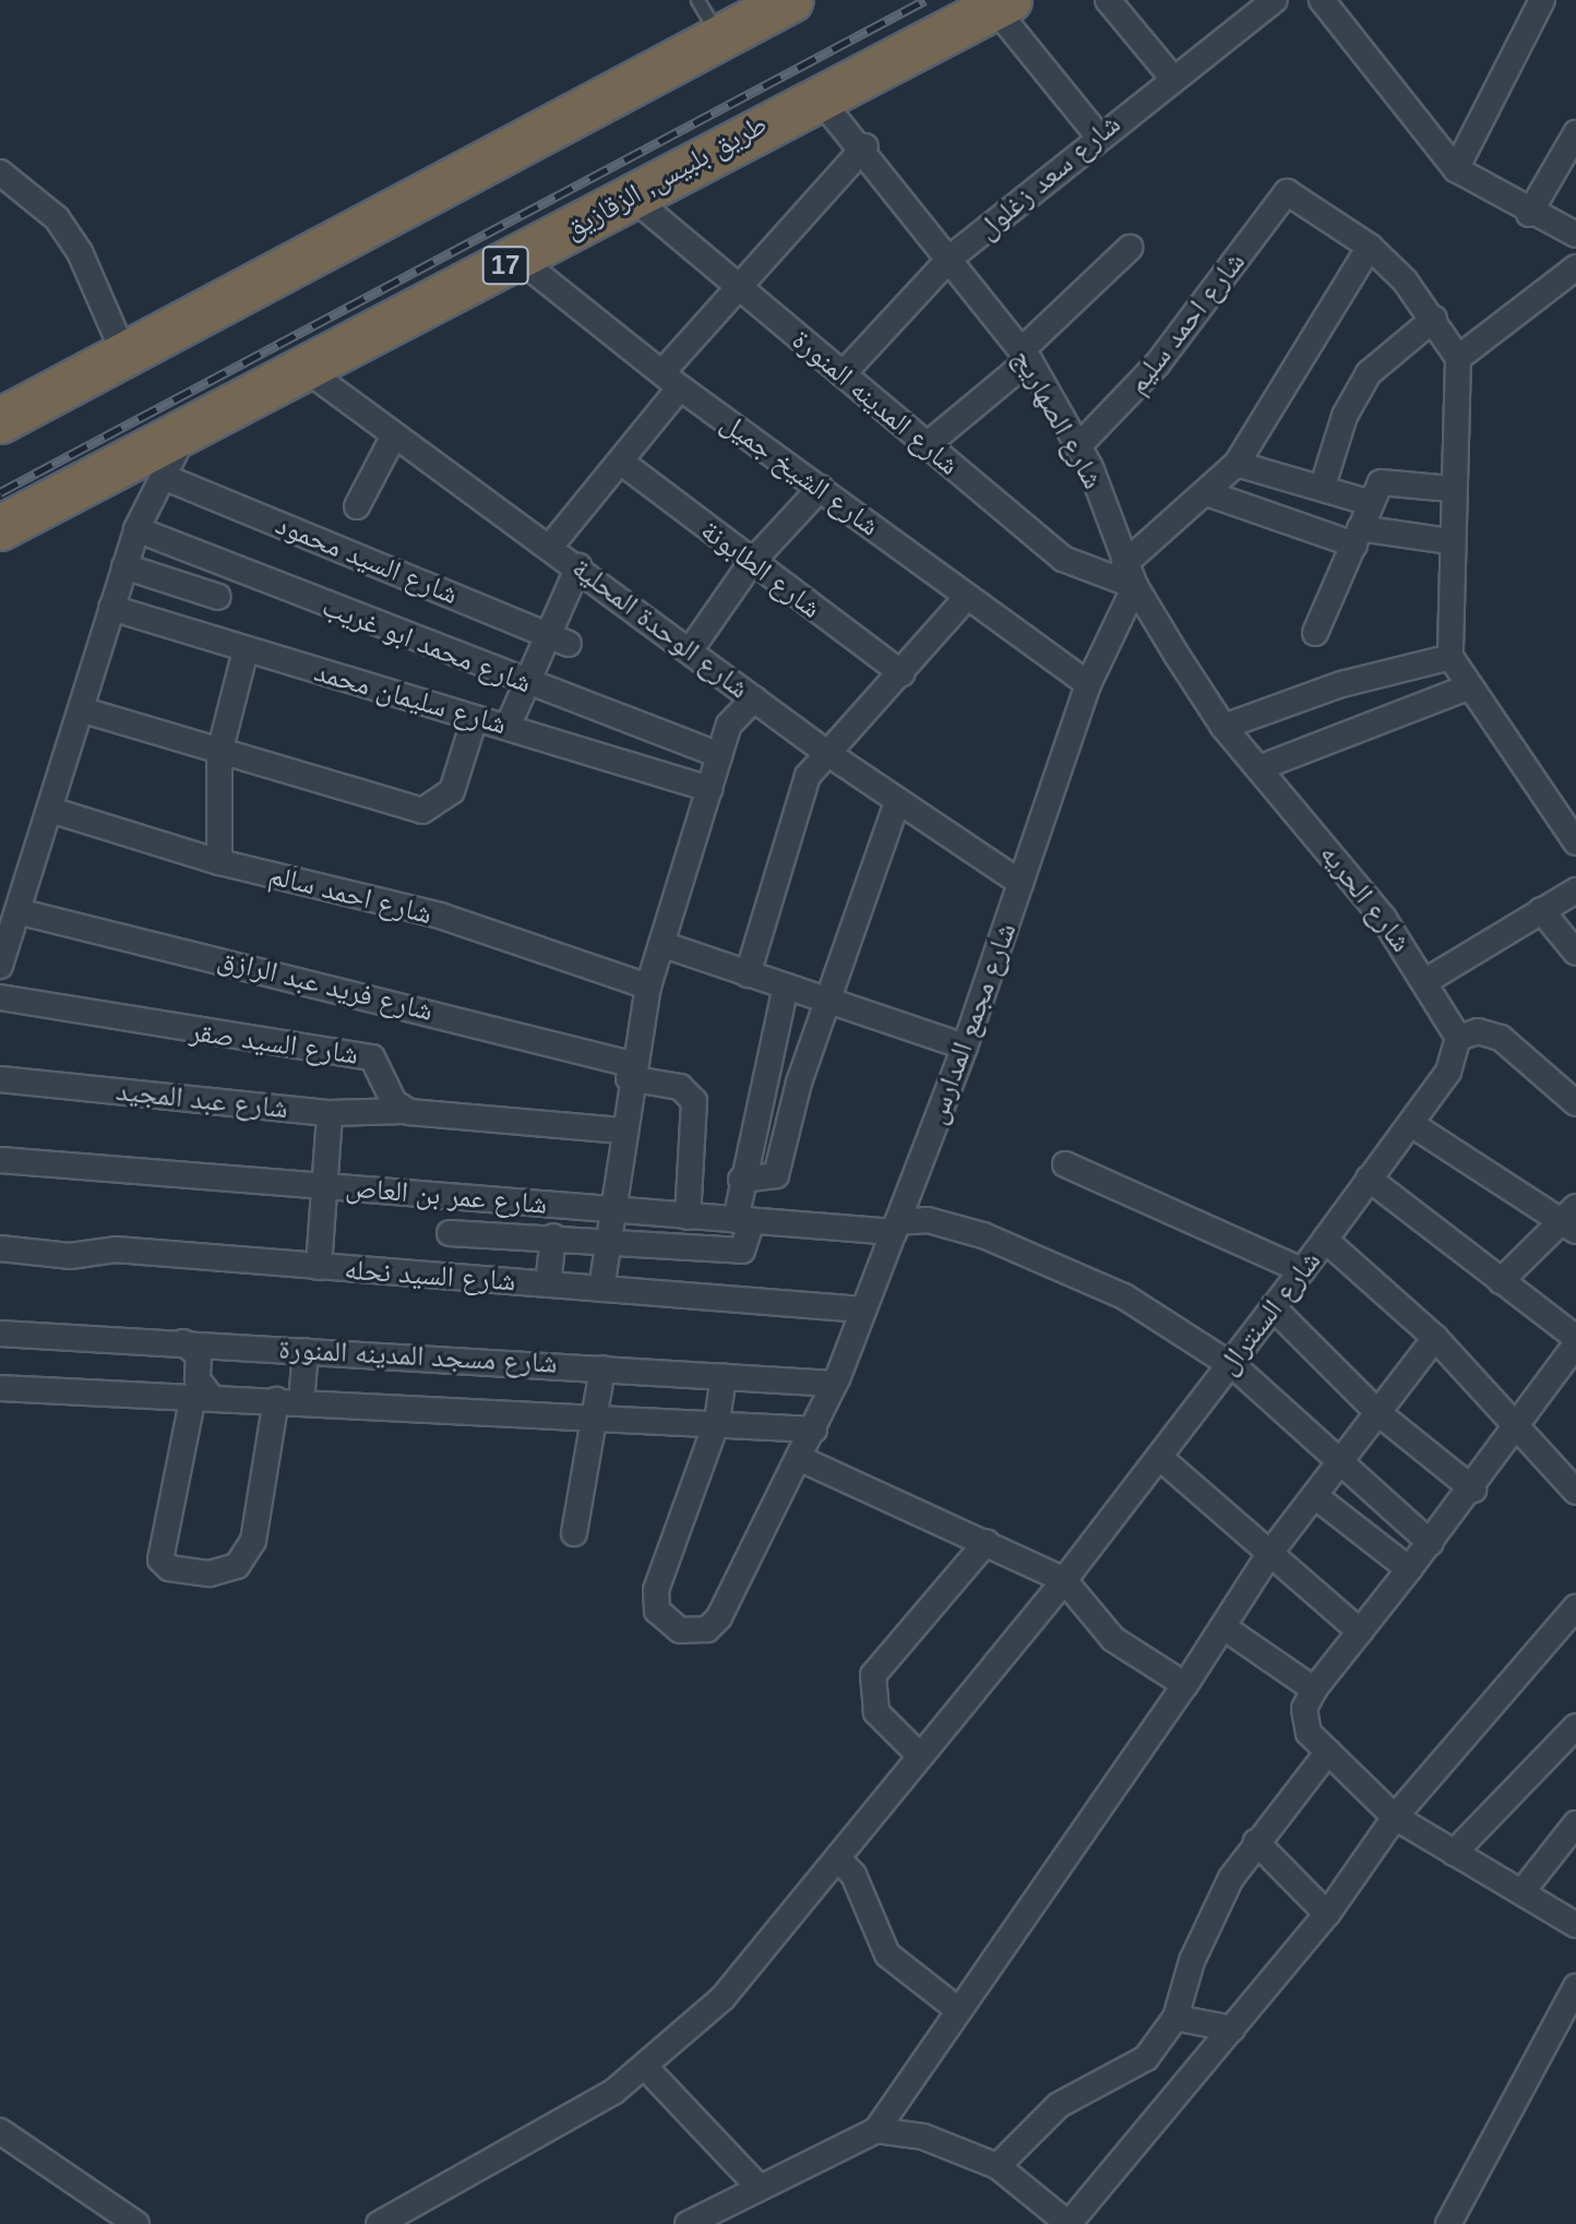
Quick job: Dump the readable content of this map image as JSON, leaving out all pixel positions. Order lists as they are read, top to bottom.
{
  "streets": {
    "highway": ["طريق بلبيس, الزقازيق", "17"],
    "street": [
      "شارع سعد زغلول",
      "شارع احمد سليم",
      "شارع المدينه المنورة",
      "شارع الصهاريج",
      "شارع الشيخ جميل",
      "شارع السيد محمود",
      "شارع الطابونة",
      "شارع الوحدة المحلية",
      "شارع محمد ابو غريب",
      "شارع سليمان محمد",
      "شارع احمد سالم",
      "شارع الحريه",
      "شارع فريد عبد الرازق",
      "شارع مجمع المدارس",
      "شارع السيد صقر",
      "شارع عبد المجيد",
      "شارع عمر بن العاص",
      "شارع السيد نحله",
      "شارع السنترال",
      "شارع مسجد المدينه المنورة"
    ]
  },
  "crossings": [
    ["طريق بلبيس, الزقازيق", "شارع المدينه المنورة"],
    ["طريق بلبيس, الزقازيق", "شارع الصهاريج"],
    ["طريق بلبيس, الزقازيق", "شارع الشيخ جميل"],
    ["طريق بلبيس, الزقازيق", "شارع الوحدة المحلية"],
    ["شارع سعد زغلول", "شارع المدينه المنورة"],
    ["شارع سعد زغلول", "شارع الصهاريج"],
    ["شارع احمد سليم", "شارع الصهاريج"],
    ["شارع المدينه المنورة", "شارع الصهاريج"],
    ["شارع المدينه المنورة", "شارع مجمع المدارس"],
    ["شارع الصهاريج", "شارع الحريه"],
    ["شارع الصهاريج", "شارع مجمع المدارس"],
    ["شارع الشيخ جميل", "شارع مجمع المدارس"],
    ["شارع الوحدة المحلية", "شارع مجمع المدارس"],
    ["شارع الحريه", "شارع السنترال"],
    ["شارع فريد عبد الرازق", "شارع عمر بن العاص"],
    ["شارع مجمع المدارس", "شارع عمر بن العاص"],
    ["شارع مجمع المدارس", "شارع السيد نحله"],
    ["شارع مجمع المدارس", "شارع مسجد المدينه المنورة"],
    ["شارع السيد صقر", "شارع عبد المجيد"],
    ["شارع عمر بن العاص", "شارع السنترال"]
  ]
}
